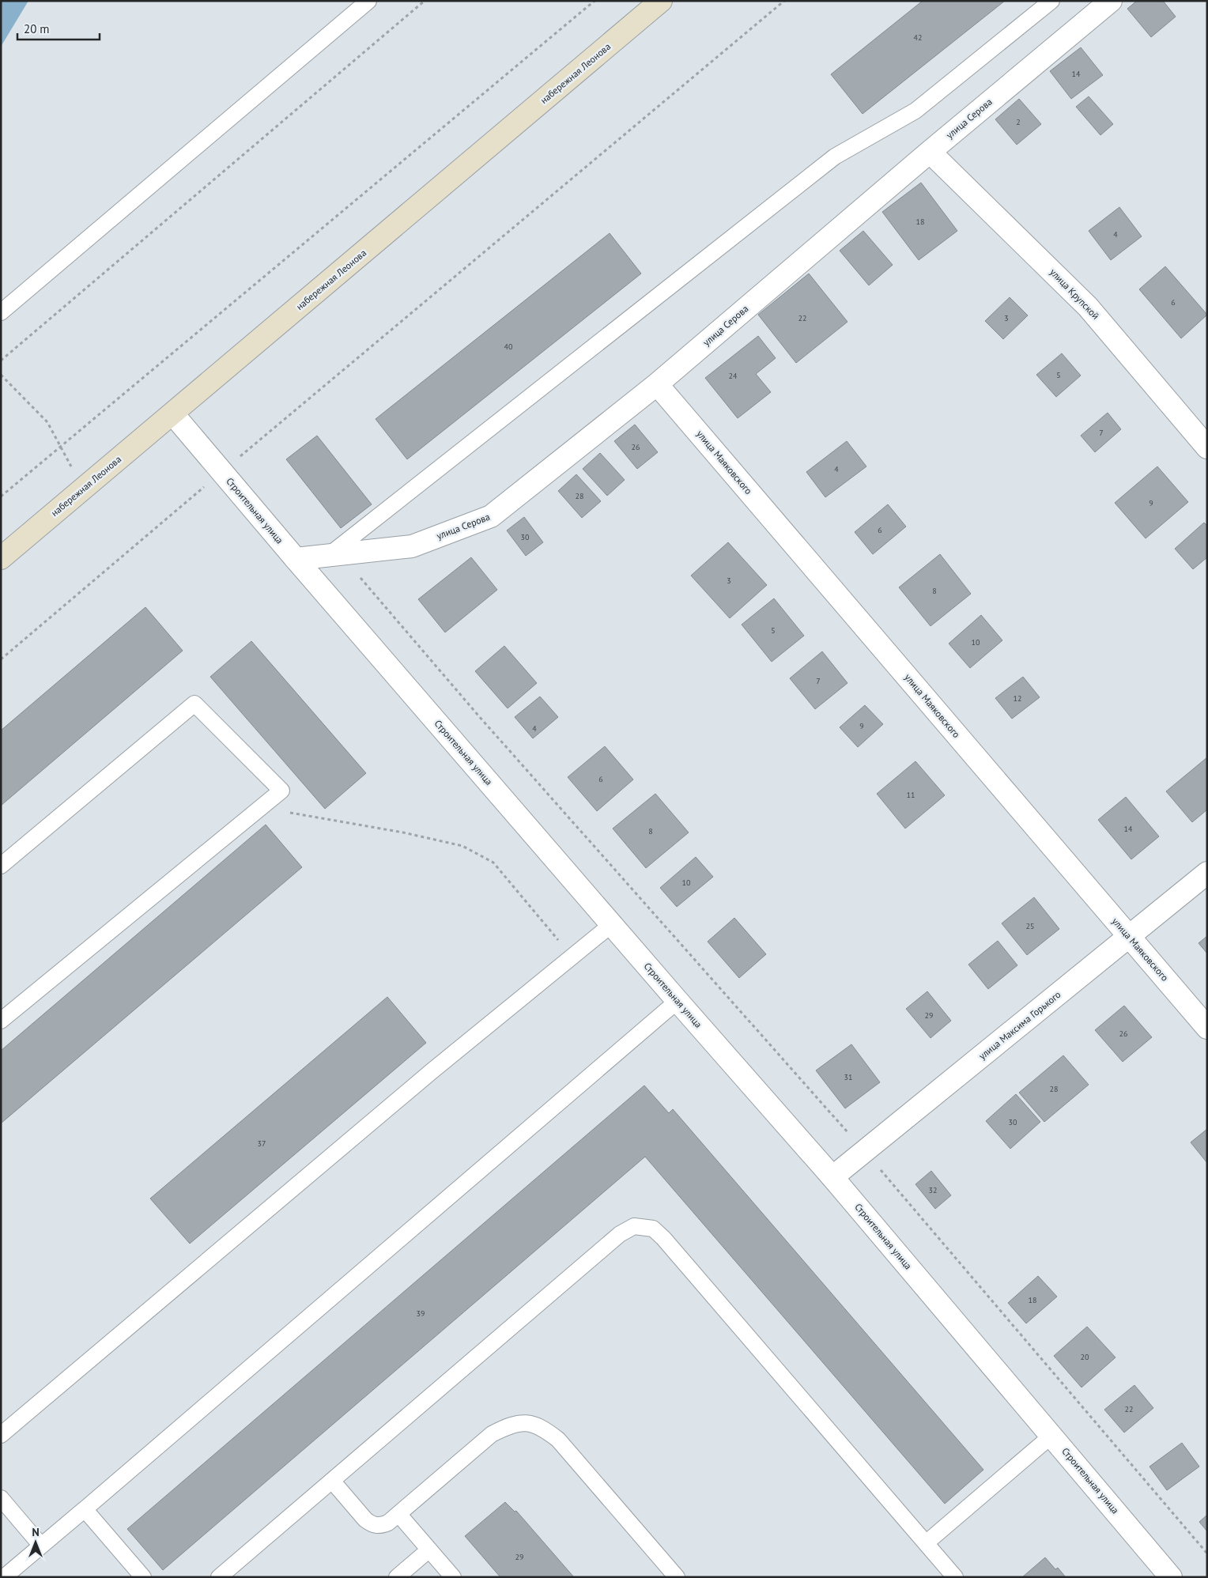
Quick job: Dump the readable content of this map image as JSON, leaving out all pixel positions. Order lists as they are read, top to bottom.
{
  "streets": {
    "main road": ["набережная Леонова"],
    "street": [
      "улица Серова",
      "улица Крупской",
      "улица Маяковского",
      "Строительная улица",
      "улица Максима Горького"
    ]
  },
  "crossings": [
    ["набережная Леонова", "Строительная улица"],
    ["улица Серова", "улица Крупской"],
    ["улица Серова", "улица Маяковского"],
    ["улица Серова", "Строительная улица"],
    ["улица Маяковского", "улица Максима Горького"],
    ["Строительная улица", "улица Максима Горького"]
  ],
  "house_numbers": [
    "42",
    "14",
    "2",
    "18",
    "4",
    "6",
    "22",
    "3",
    "40",
    "5",
    "24",
    "7",
    "26",
    "4",
    "28",
    "9",
    "6",
    "30",
    "3",
    "8",
    "5",
    "10",
    "7",
    "12",
    "9",
    "4",
    "6",
    "11",
    "14",
    "8",
    "10",
    "25",
    "29",
    "26",
    "31",
    "28",
    "30",
    "37",
    "32",
    "18",
    "39",
    "20",
    "22",
    "29"
  ],
  "scale_bar": "20 m",
  "north": "top"
}
